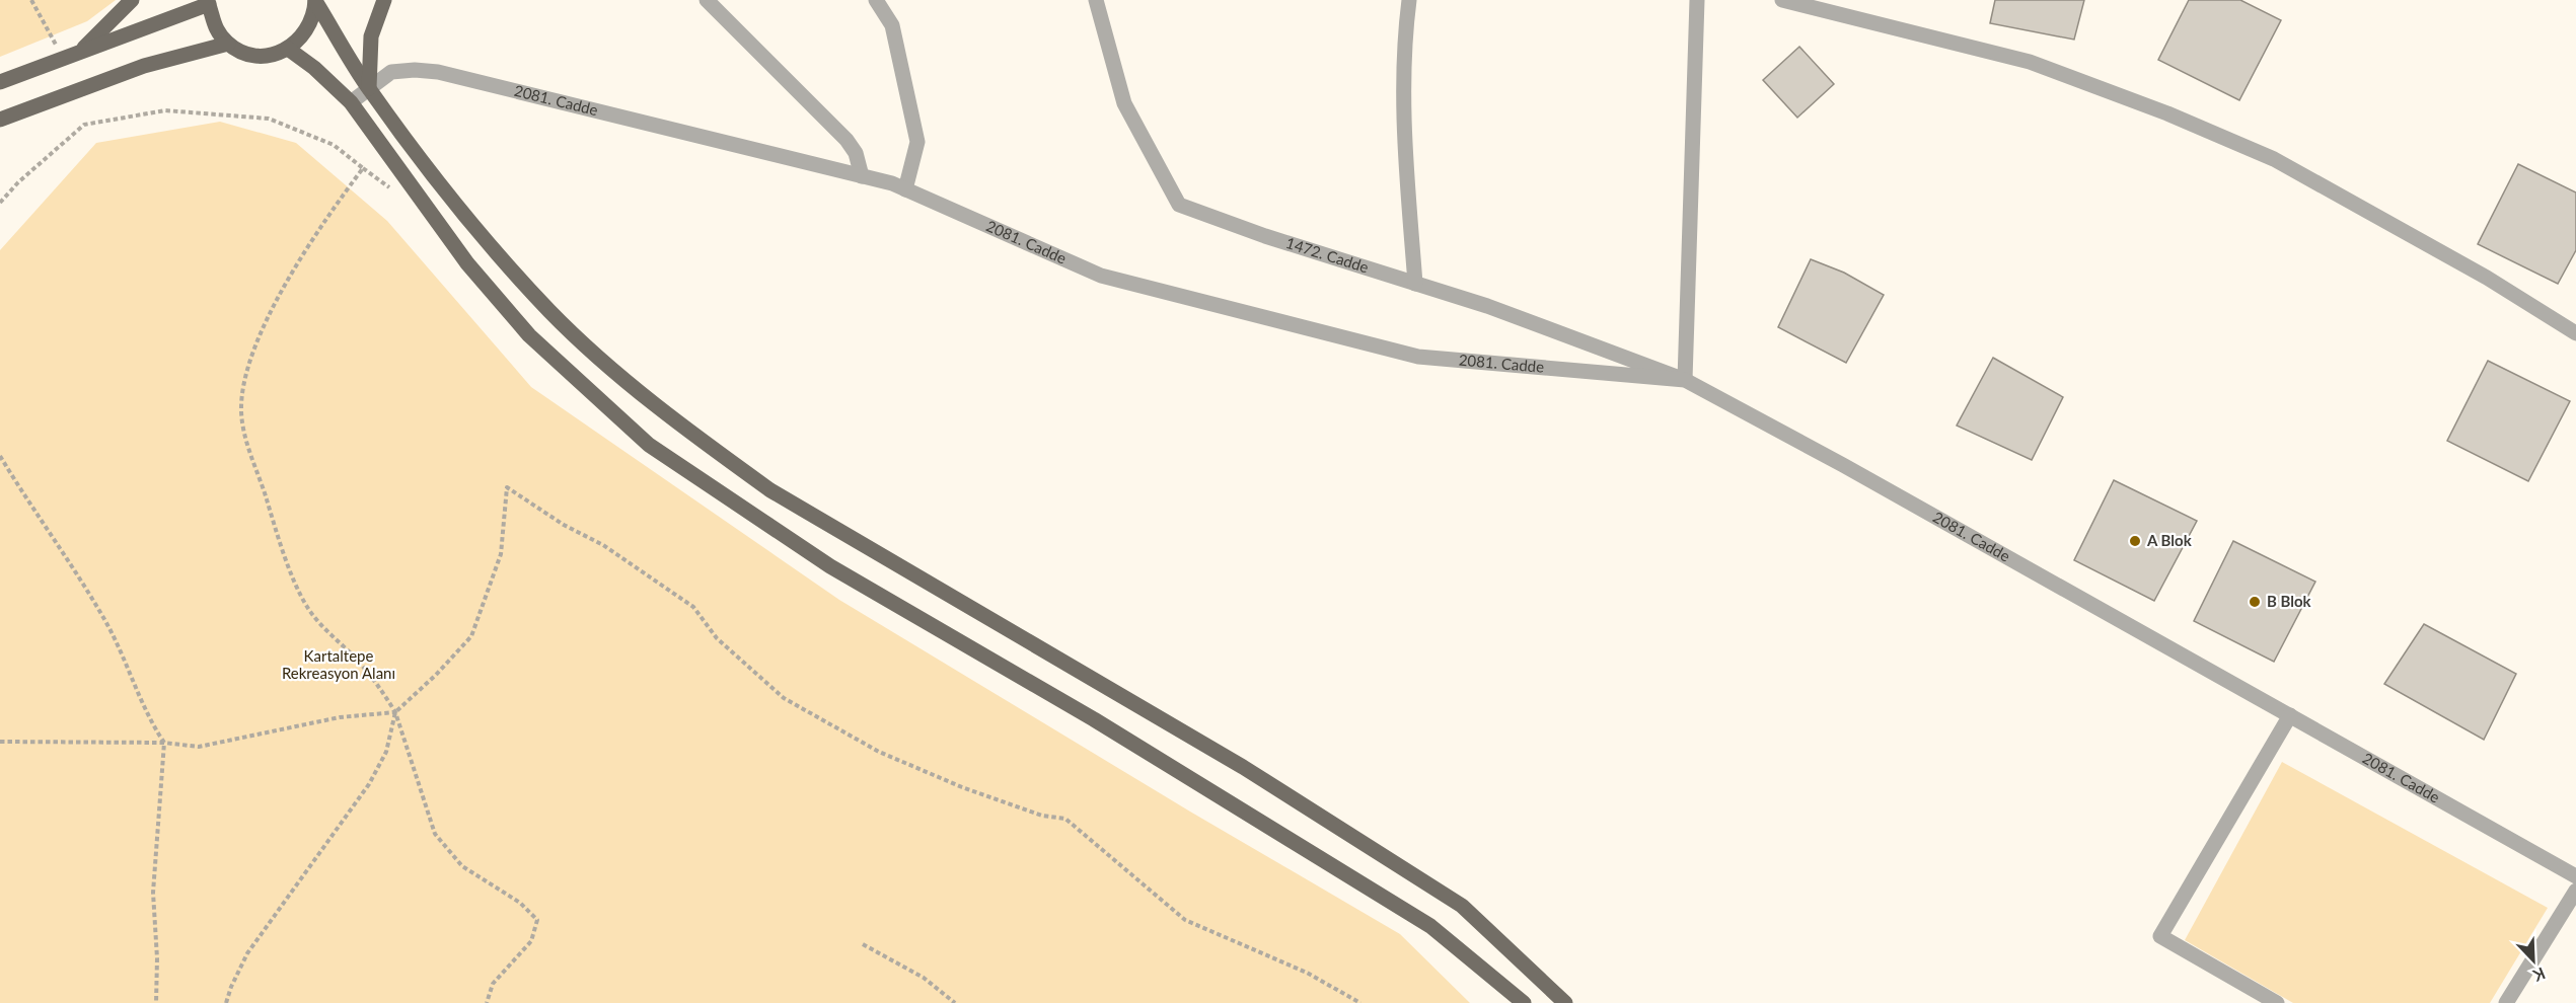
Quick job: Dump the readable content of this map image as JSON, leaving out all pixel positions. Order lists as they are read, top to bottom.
{
  "streets": {
    "street": ["2081. Cadde", "1472. Cadde"]
  },
  "crossings": [
    ["2081. Cadde", "1472. Cadde"]
  ],
  "parks": ["Kartaltepe Rekreasyon Alanı"],
  "places": ["A Blok", "B Blok"],
  "north": "bottom right"
}
